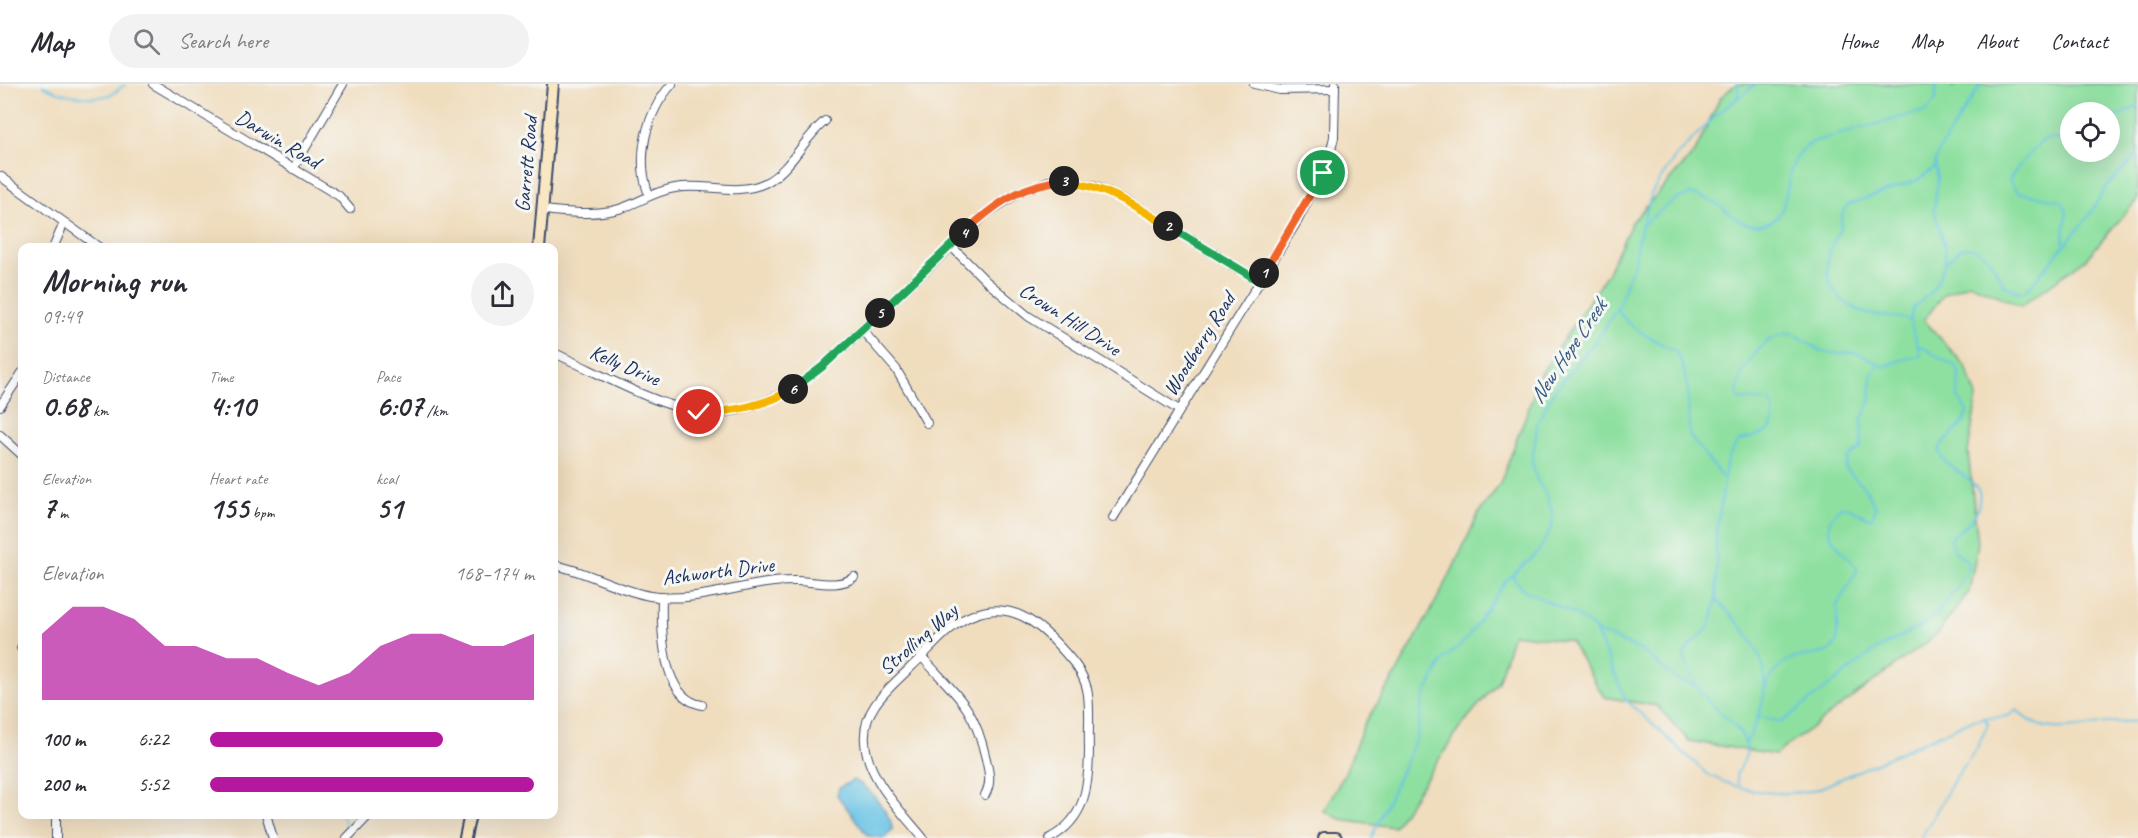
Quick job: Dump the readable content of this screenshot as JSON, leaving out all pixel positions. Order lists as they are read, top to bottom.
{
  "streets": {
    "street": [
      "Darwin Road",
      "Garrett Road",
      "Crown Hill Drive",
      "Woodberry Road",
      "Kelly Drive",
      "Ashworth Drive",
      "Strolling Way"
    ]
  },
  "crossings": [
    ["Crown Hill Drive", "Woodberry Road"],
    ["Crown Hill Drive", "Kelly Drive"],
    ["Woodberry Road", "Kelly Drive"]
  ],
  "water": ["New Hope Creek"],
  "page": {
    "header": "Map",
    "search": "Search here",
    "nav": [
      "Home",
      "Map",
      "About",
      "Contact"
    ],
    "pins": [
      "3",
      "2",
      "4",
      "1",
      "5",
      "6"
    ],
    "heading": ["Morning run", "09:49"],
    "stats": [
      ["Distance", "0.68 km"],
      ["Time", "4:10"],
      ["Pace", "6:07 /km"],
      ["Elevation", "7 m"],
      ["Heart rate", "155 bpm"],
      ["kcal", "51"]
    ],
    "chart": ["Elevation", "168–174 m"],
    "list": [
      {
        "name": "100 m",
        "note": "6:22"
      },
      {
        "name": "200 m",
        "note": "5:52"
      }
    ]
  }
}
